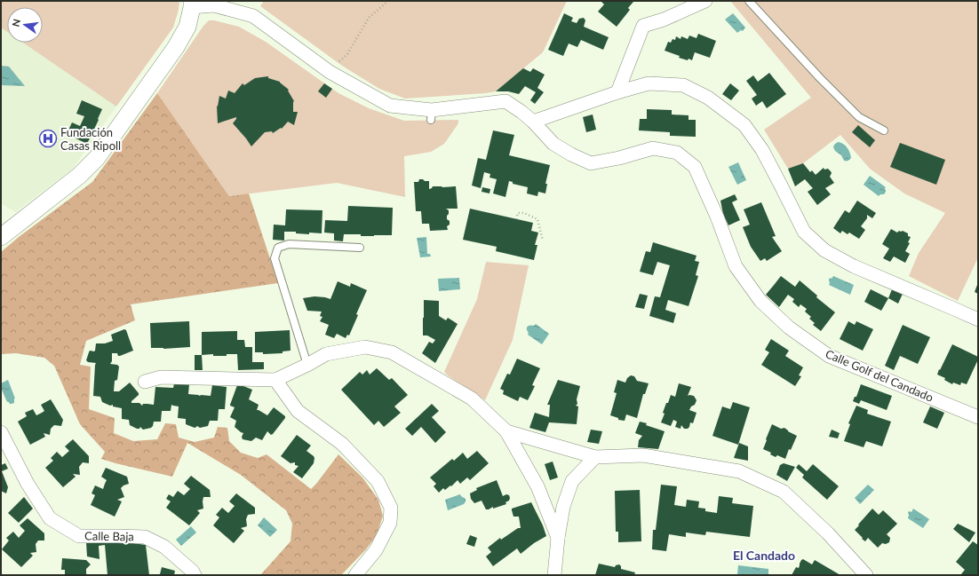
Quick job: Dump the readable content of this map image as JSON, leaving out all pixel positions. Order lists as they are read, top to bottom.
{
  "streets": {
    "street": ["Calle Golf del Candado", "Calle Baja"]
  },
  "districts": ["El Candado"],
  "places": {
    "hospital": ["Fundación Casas Ripoll"]
  },
  "north": "left"
}
